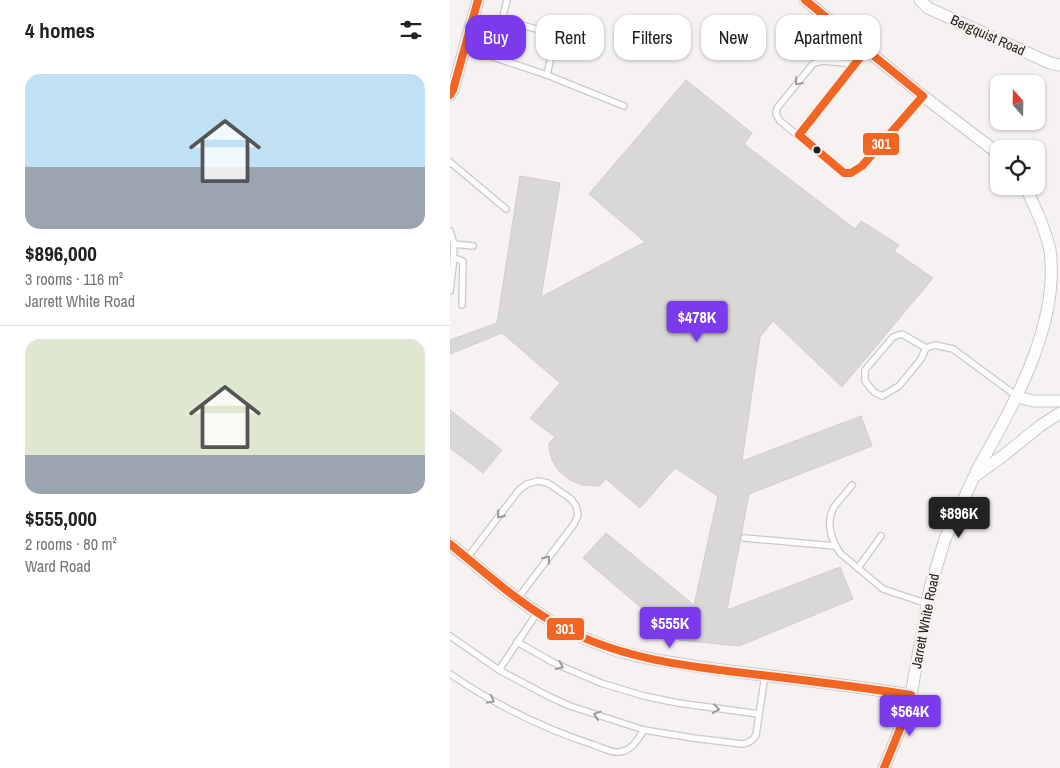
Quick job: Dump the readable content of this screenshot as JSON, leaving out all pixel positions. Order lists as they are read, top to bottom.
{
  "streets": {
    "street": ["Bergquist Road", "Jarrett White Road"]
  },
  "lines": ["transit line 301"],
  "north": "top",
  "page": {
    "heading": "4 homes",
    "chip": [
      "Buy",
      "Rent",
      "Filters",
      "New",
      "Apartment"
    ],
    "list": [
      {
        "name": "$896,000",
        "note": "3 rooms · 116 m² · Jarrett White Road"
      },
      {
        "name": "$555,000",
        "note": "2 rooms · 80 m² · Ward Road"
      }
    ],
    "price": [
      "$478K",
      "$896K",
      "$555K",
      "$564K"
    ]
  }
}
